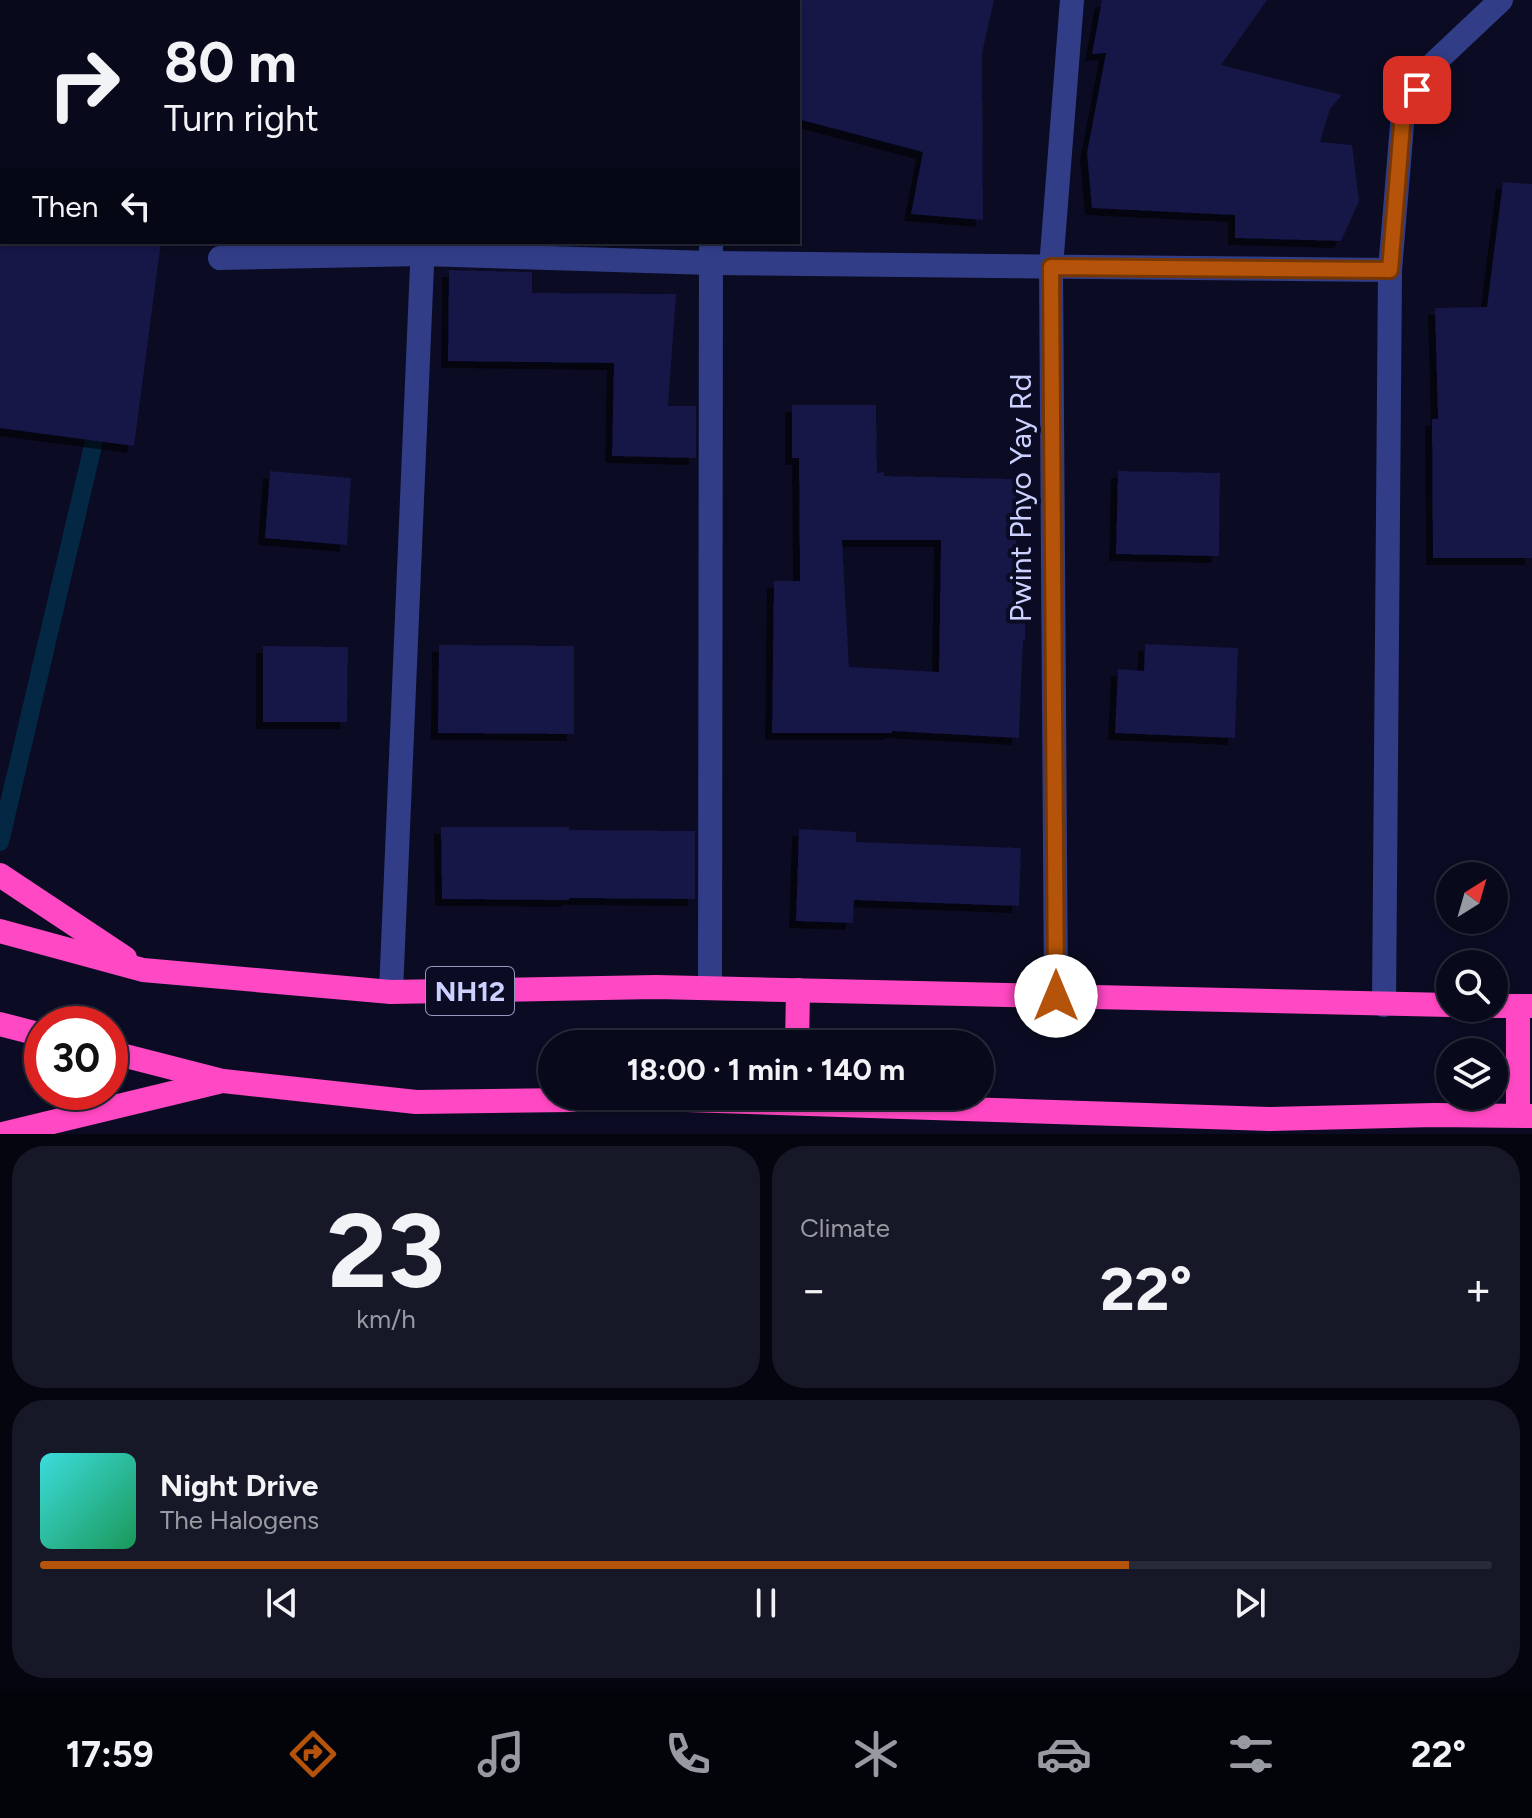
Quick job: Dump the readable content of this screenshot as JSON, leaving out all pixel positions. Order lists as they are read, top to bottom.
{
  "streets": {
    "highway": ["NH12"],
    "street": ["Pwint Phyo Yay Rd"]
  },
  "crossings": [
    ["Pwint Phyo Yay Rd", "NH12"]
  ],
  "north": "top right",
  "page": {
    "turn": ["80 m", "Turn right"],
    "then": "Then",
    "limit": "30",
    "trip": "18:00 · 1 min · 140 m",
    "tile": [
      ["23", "km/h"],
      "Climate"
    ],
    "heat": ["−", "22°", "+"],
    "song": ["Night Drive", "The Halogens"],
    "tabs": ["17:59", "22°"]
  }
}
